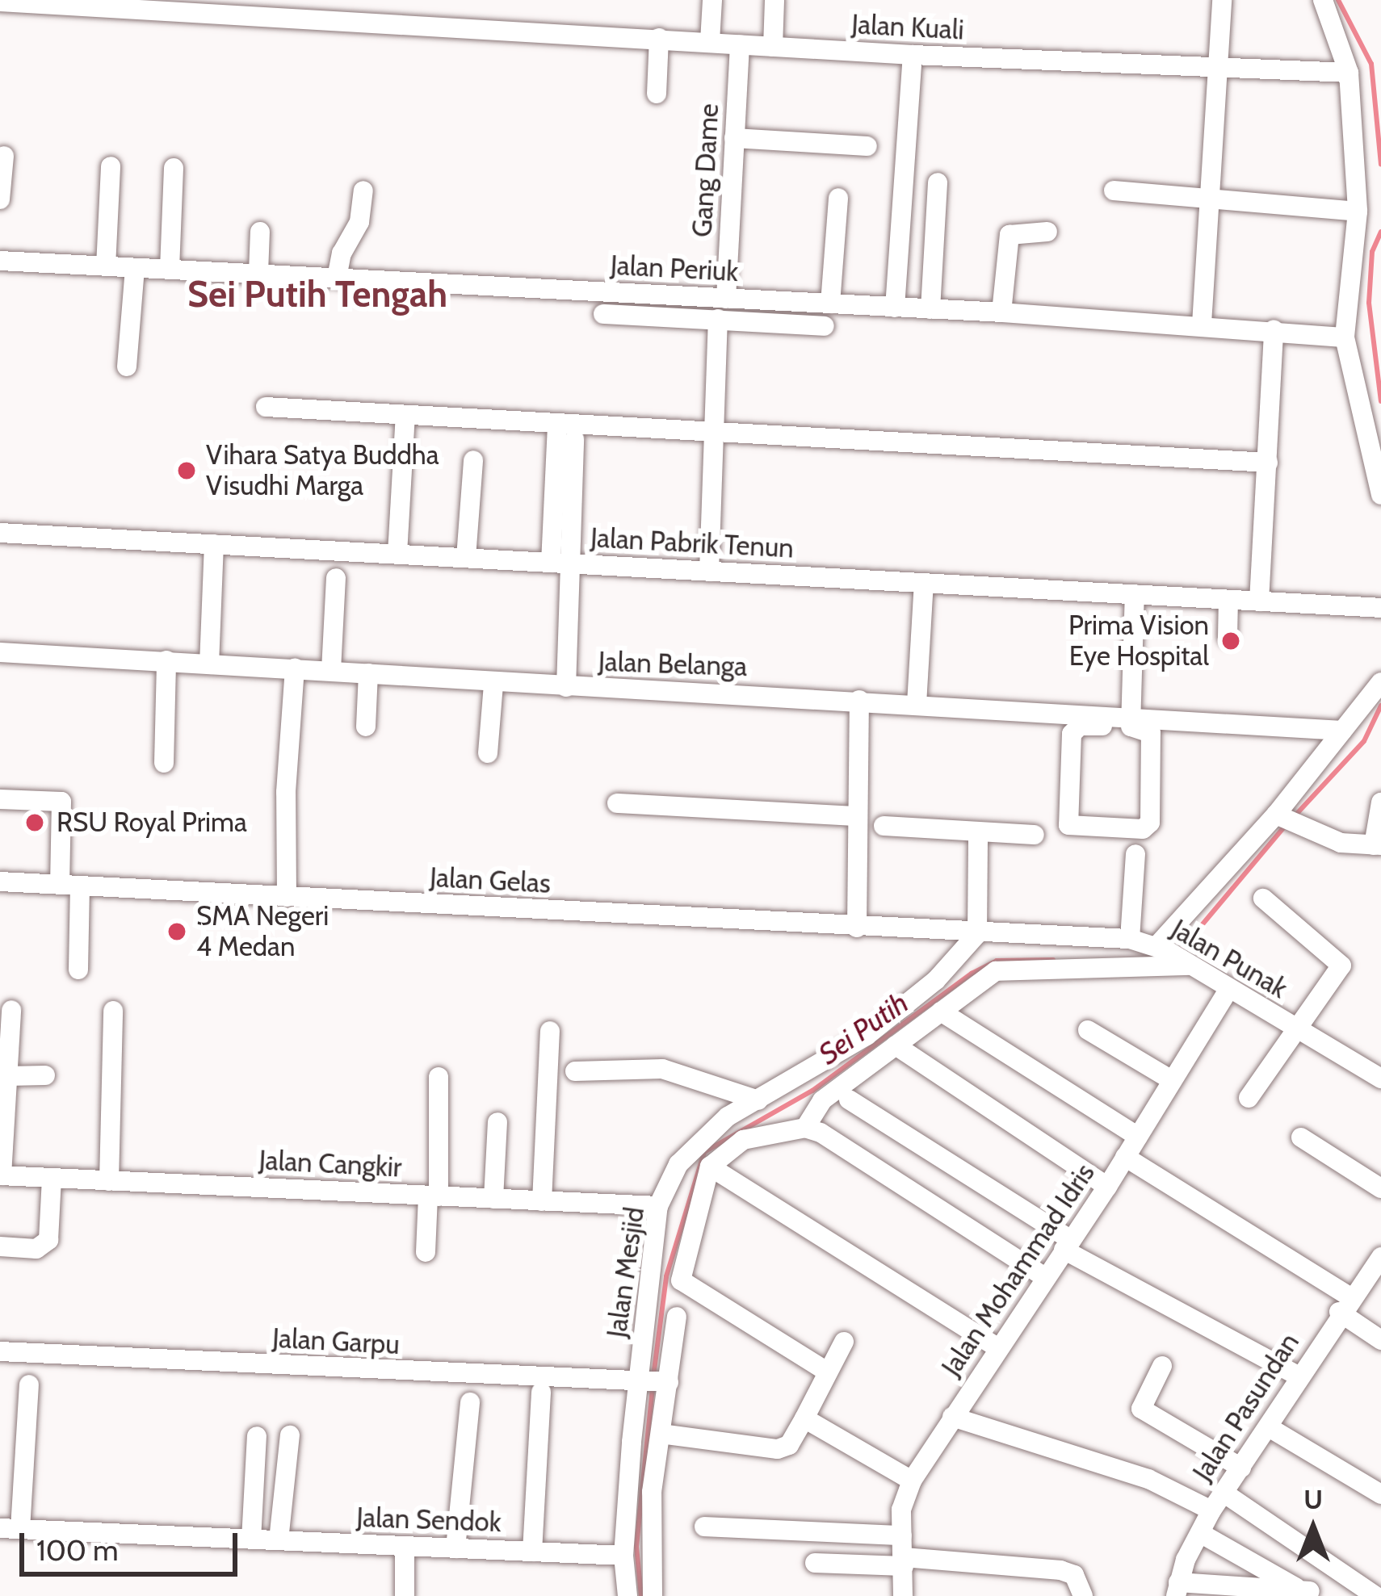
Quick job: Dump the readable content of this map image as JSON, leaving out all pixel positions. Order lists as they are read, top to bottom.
{
  "streets": {
    "street": [
      "Jalan Kuali",
      "Gang Dame",
      "Jalan Periuk",
      "Jalan Pabrik Tenun",
      "Jalan Belanga",
      "Jalan Gelas",
      "Jalan Punak",
      "Jalan Cangkir",
      "Jalan Mohammad Idris",
      "Jalan Mesjid",
      "Jalan Garpu",
      "Jalan Pasundan",
      "Jalan Sendok"
    ]
  },
  "crossings": [
    ["Jalan Kuali", "Gang Dame"],
    ["Gang Dame", "Jalan Periuk"],
    ["Jalan Gelas", "Jalan Punak"],
    ["Jalan Gelas", "Jalan Mesjid"],
    ["Jalan Punak", "Jalan Mohammad Idris"],
    ["Jalan Punak", "Jalan Mesjid"],
    ["Jalan Cangkir", "Jalan Mesjid"],
    ["Jalan Mesjid", "Jalan Garpu"],
    ["Jalan Mesjid", "Jalan Sendok"]
  ],
  "districts": ["Sei Putih Tengah"],
  "water": ["Sei Putih"],
  "places": [
    "Vihara Satya Buddha Visudhi Marga",
    "Prima Vision Eye Hospital",
    "RSU Royal Prima",
    "SMA Negeri 4 Medan"
  ],
  "scale_bar": "100 m",
  "north": "top"
}
